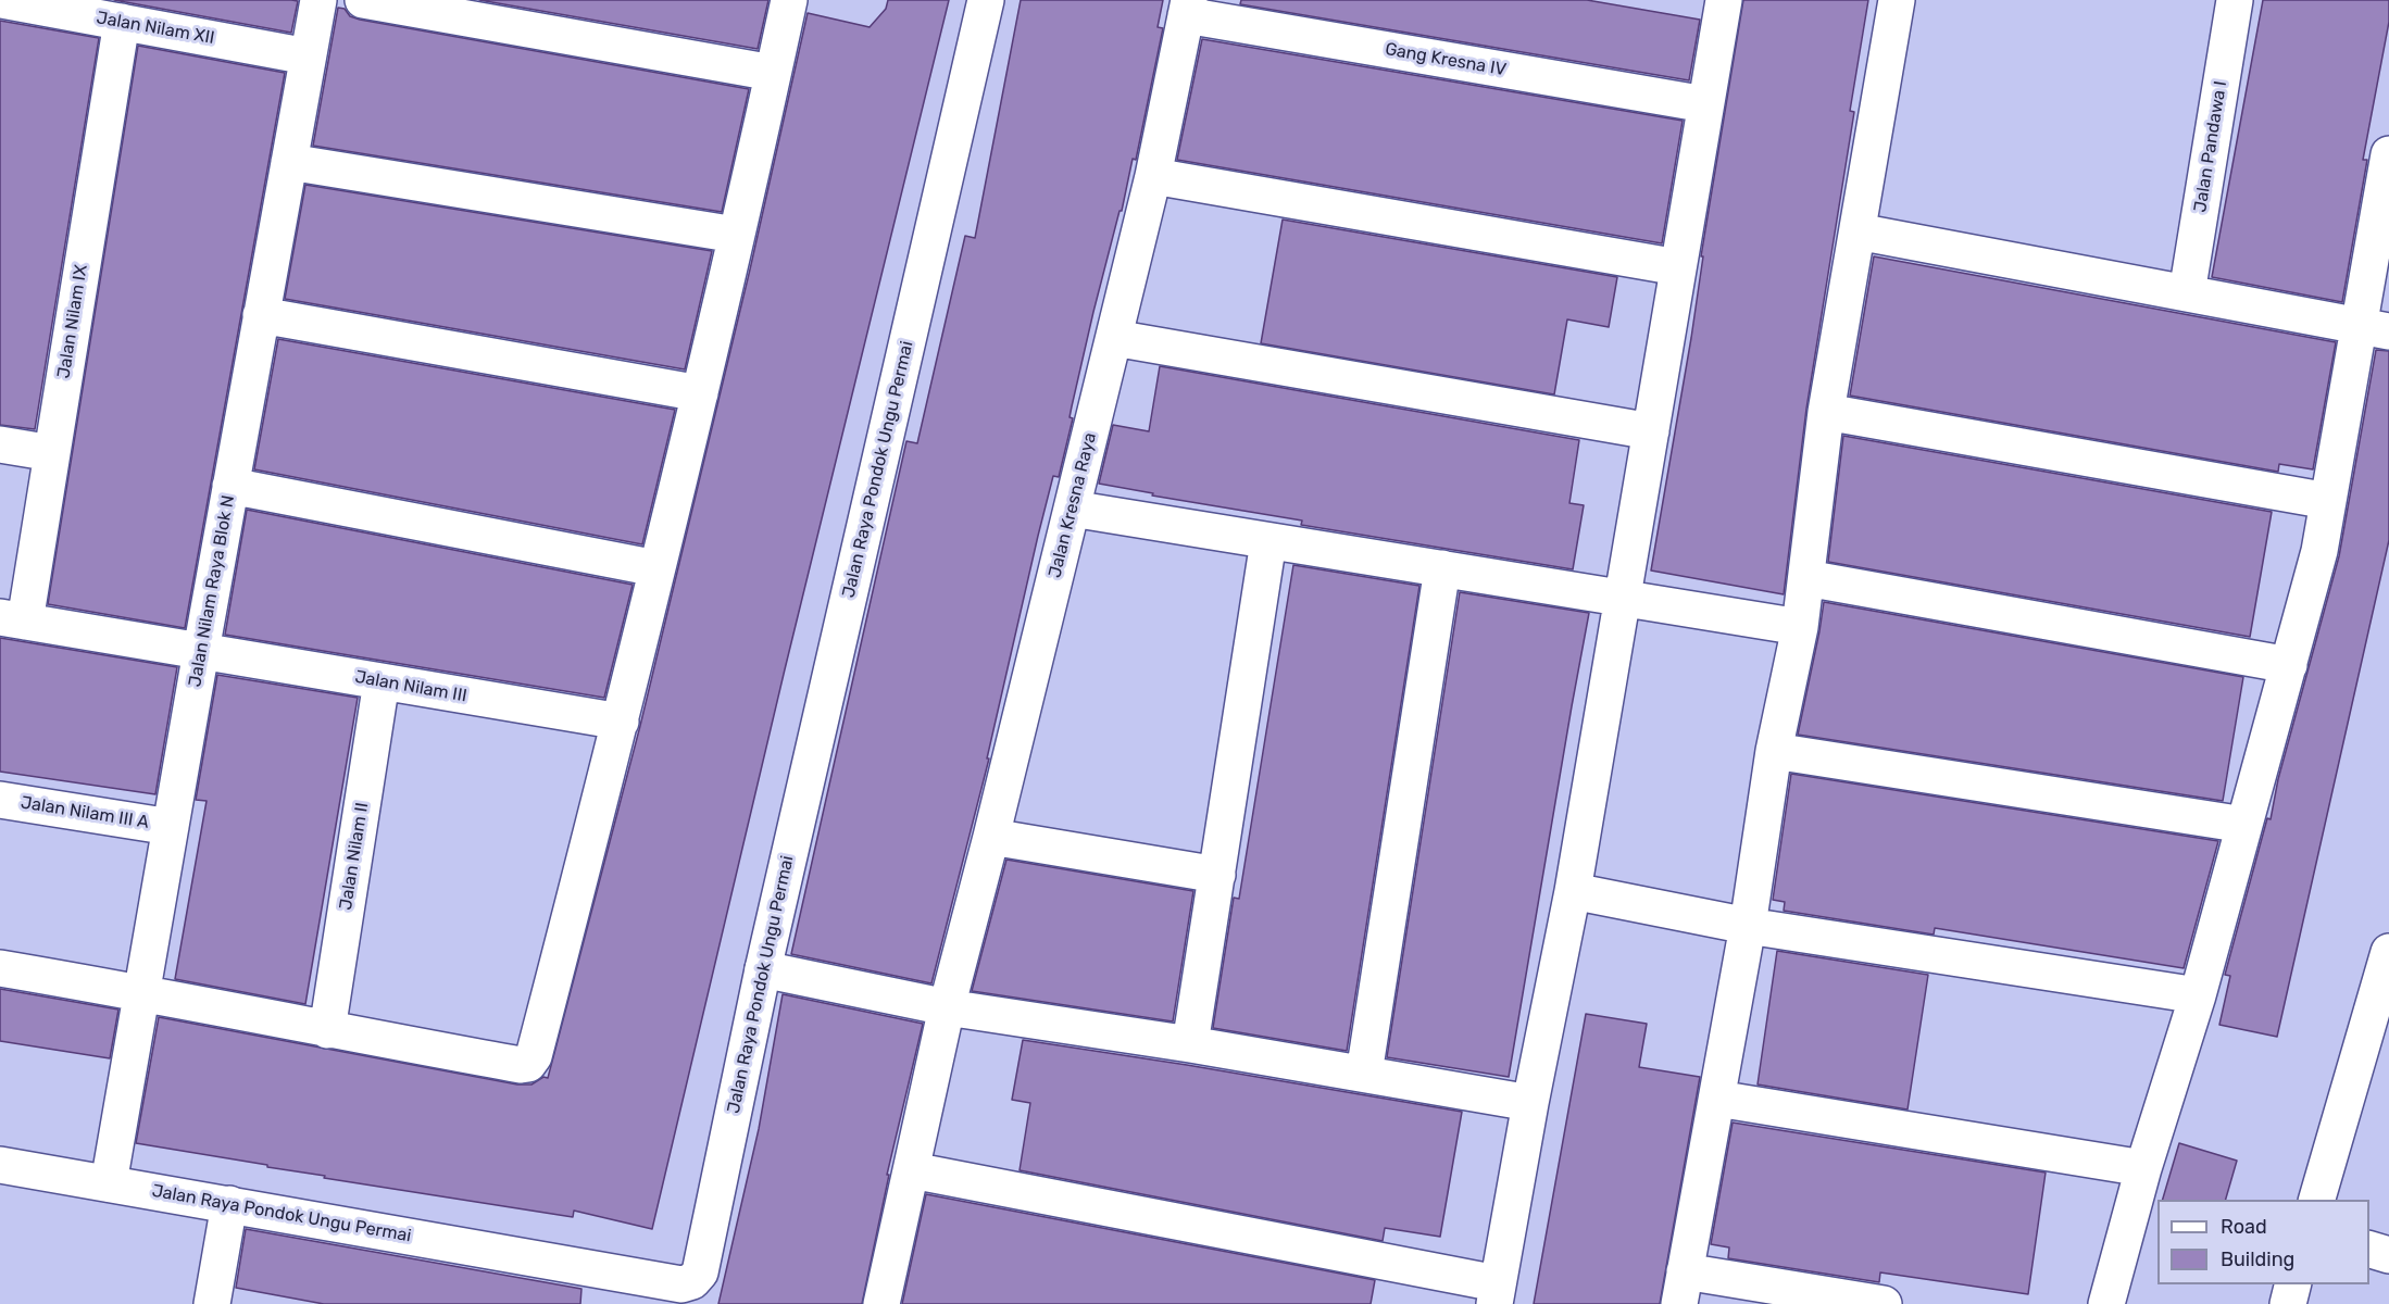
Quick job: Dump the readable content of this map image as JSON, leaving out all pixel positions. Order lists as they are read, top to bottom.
{
  "streets": {
    "street": [
      "Jalan Nilam XII",
      "Gang Kresna IV",
      "Jalan Pandawa I",
      "Jalan Nilam IX",
      "Jalan Raya Pondok Ungu Permai",
      "Jalan Kresna Raya",
      "Jalan Nilam Raya Blok N",
      "Jalan Nilam III",
      "Jalan Nilam III A",
      "Jalan Nilam II"
    ]
  },
  "crossings": [
    ["Jalan Nilam XII", "Jalan Nilam IX"],
    ["Jalan Nilam XII", "Jalan Nilam Raya Blok N"],
    ["Gang Kresna IV", "Jalan Kresna Raya"],
    ["Jalan Nilam IX", "Jalan Nilam III"],
    ["Jalan Raya Pondok Ungu Permai", "Jalan Nilam Raya Blok N"],
    ["Jalan Nilam Raya Blok N", "Jalan Nilam III"],
    ["Jalan Nilam Raya Blok N", "Jalan Nilam III A"],
    ["Jalan Nilam III", "Jalan Nilam II"]
  ],
  "legend": ["Road", "Building"]
}
